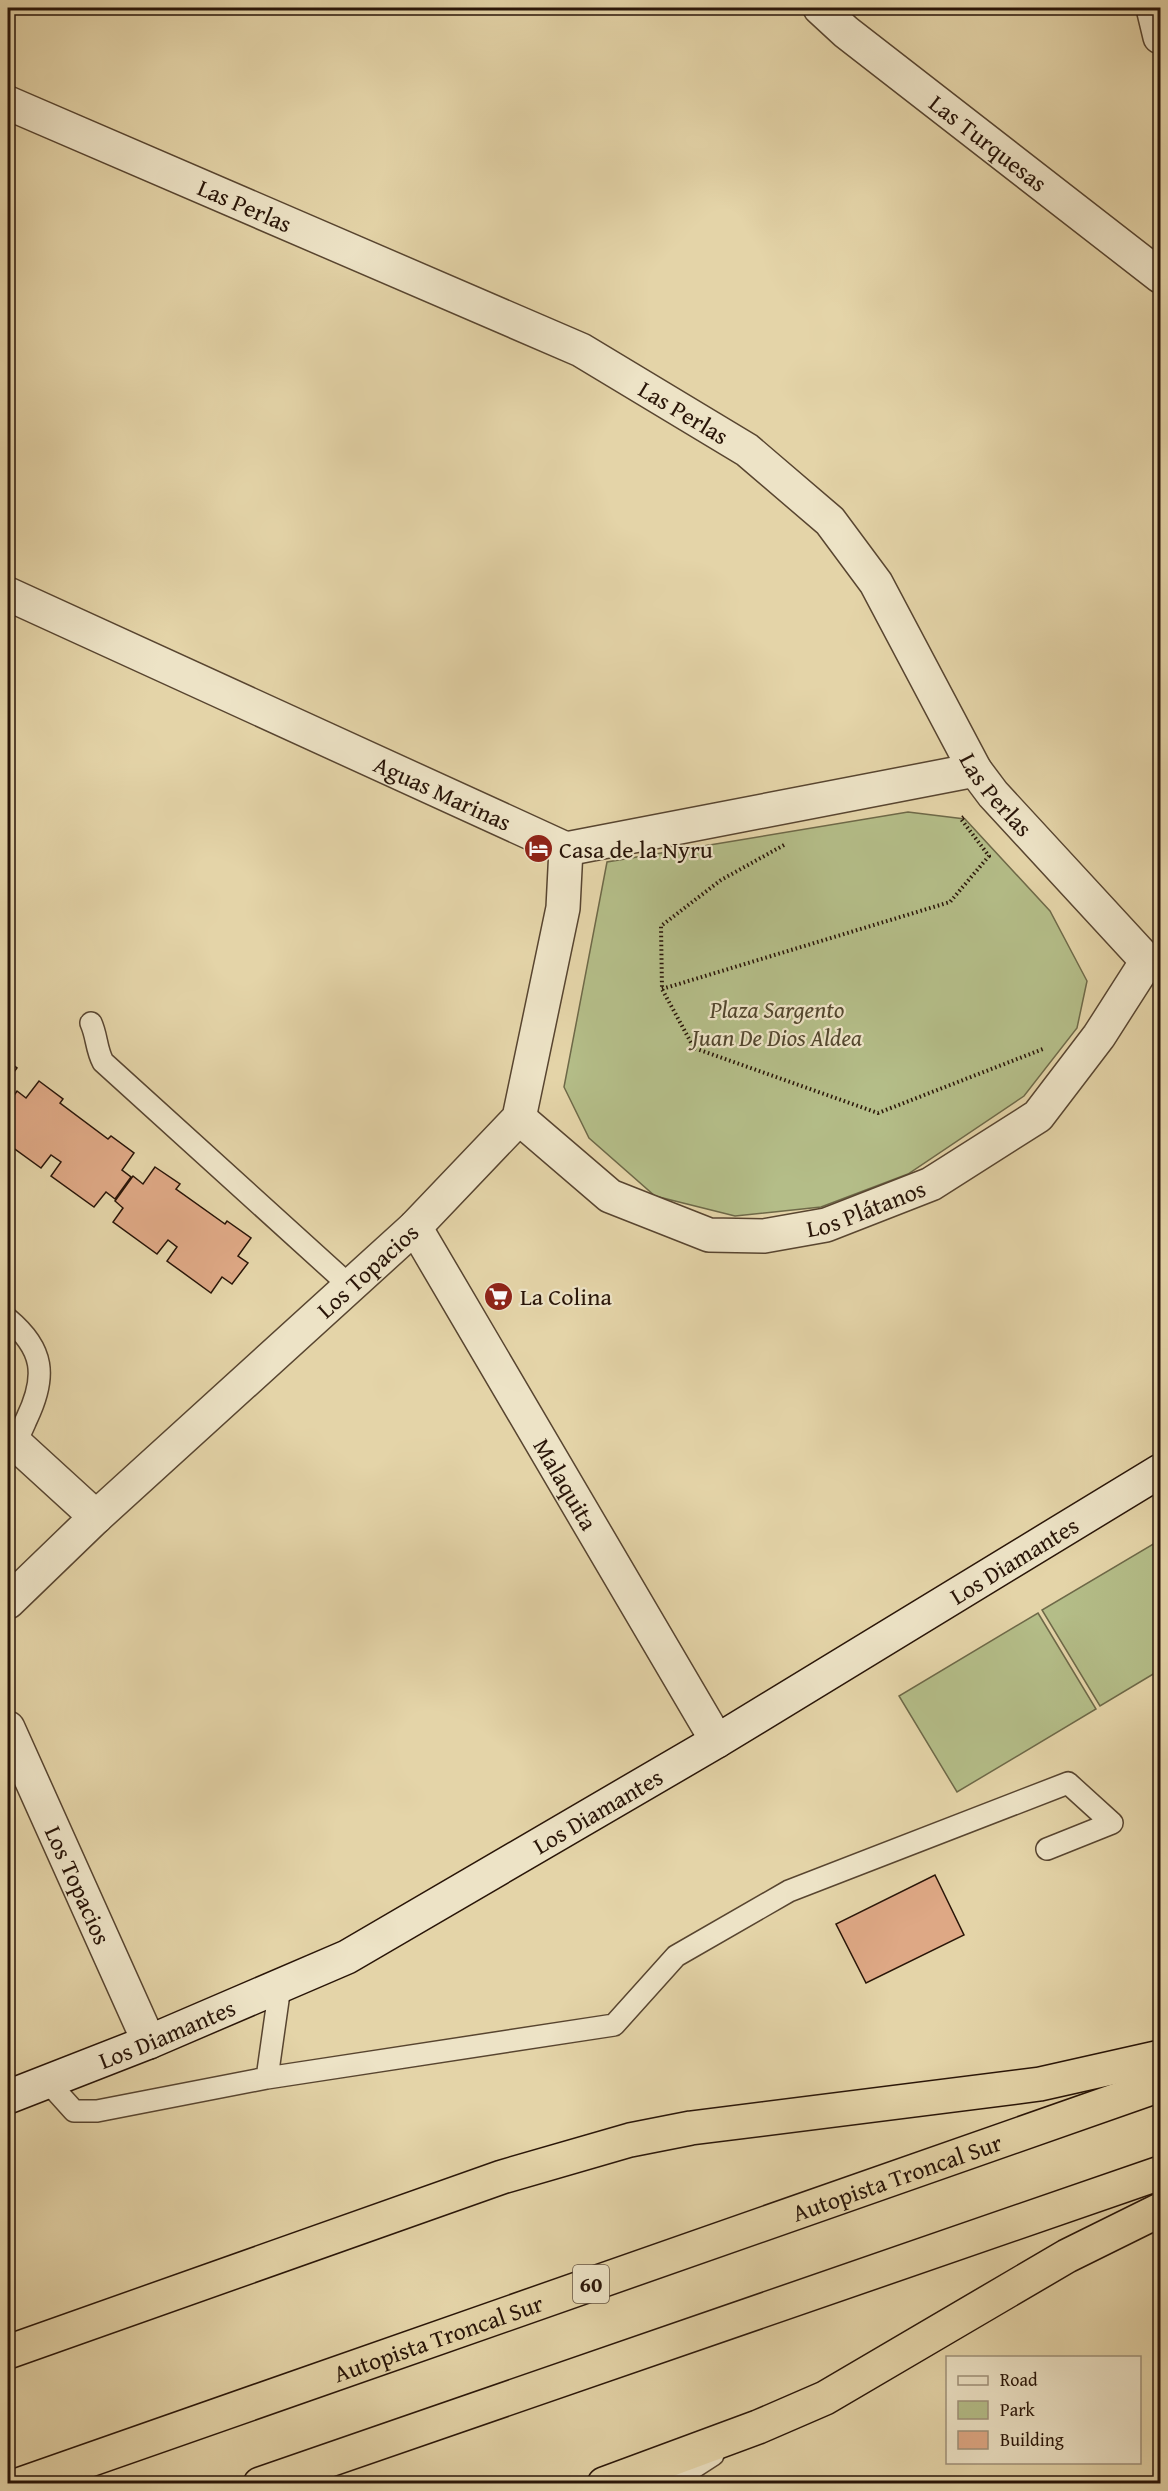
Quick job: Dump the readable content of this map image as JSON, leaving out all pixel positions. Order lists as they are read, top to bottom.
{
  "streets": {
    "highway": ["Autopista Troncal Sur", "60"],
    "street": [
      "Las Turquesas",
      "Las Perlas",
      "Aguas Marinas",
      "Los Plátanos",
      "Los Topacios",
      "Malaquita",
      "Los Diamantes"
    ]
  },
  "crossings": [
    ["Las Perlas", "Los Plátanos"],
    ["Los Plátanos", "Los Topacios"],
    ["Los Topacios", "Malaquita"],
    ["Los Topacios", "Los Diamantes"],
    ["Malaquita", "Los Diamantes"]
  ],
  "parks": ["Plaza Sargento Juan De Dios Aldea"],
  "places": {
    "hotel": ["Casa de la Nyru"],
    "supermarket": ["La Colina"]
  },
  "legend": ["Road", "Park", "Building"]
}
